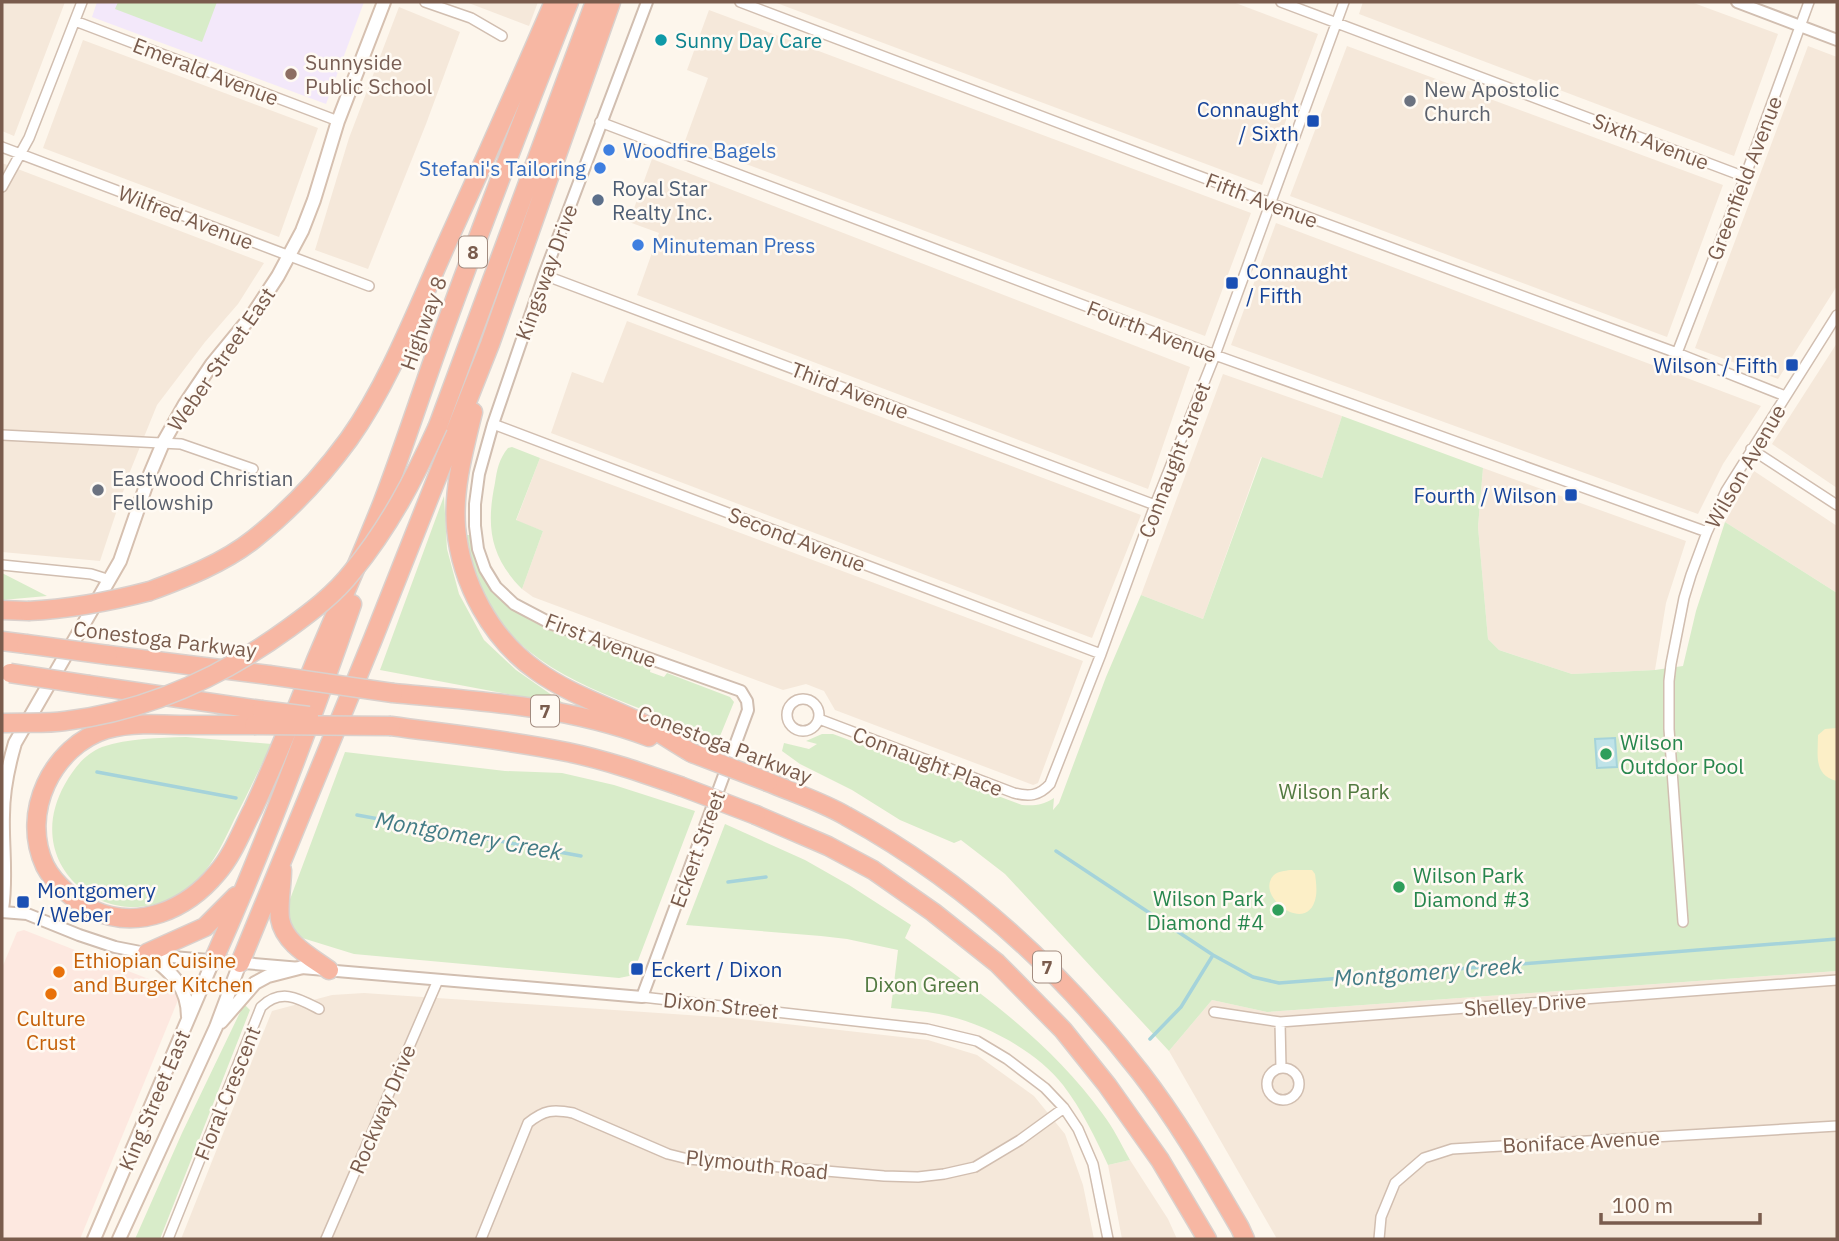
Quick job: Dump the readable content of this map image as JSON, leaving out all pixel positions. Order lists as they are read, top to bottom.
{
  "streets": {
    "highway": [
      "8",
      "Highway 8",
      "Conestoga Parkway",
      "7"
    ],
    "main road": ["Weber Street East", "King Street East"],
    "street": [
      "Emerald Avenue",
      "Sixth Avenue",
      "Greenfield Avenue",
      "Fifth Avenue",
      "Wilfred Avenue",
      "Kingsway Drive",
      "Fourth Avenue",
      "Third Avenue",
      "Connaught Street",
      "Wilson Avenue",
      "Second Avenue",
      "First Avenue",
      "Connaught Place",
      "Eckert Street",
      "Shelley Drive",
      "Dixon Street",
      "Floral Crescent",
      "Rockway Drive",
      "Boniface Avenue",
      "Plymouth Road"
    ]
  },
  "crossings": [
    ["Emerald Avenue", "Weber Street East"],
    ["Sixth Avenue", "Greenfield Avenue"],
    ["Sixth Avenue", "Connaught Street"],
    ["Greenfield Avenue", "Fifth Avenue"],
    ["Fifth Avenue", "Connaught Street"],
    ["Fifth Avenue", "Wilson Avenue"],
    ["Wilfred Avenue", "Weber Street East"],
    ["Kingsway Drive", "Fourth Avenue"],
    ["Kingsway Drive", "Third Avenue"],
    ["Kingsway Drive", "Second Avenue"],
    ["Kingsway Drive", "First Avenue"],
    ["Fourth Avenue", "Connaught Street"],
    ["Fourth Avenue", "Wilson Avenue"],
    ["Weber Street East", "Dixon Street"],
    ["Third Avenue", "Connaught Street"],
    ["Connaught Street", "Second Avenue"],
    ["Connaught Street", "Connaught Place"],
    ["First Avenue", "Eckert Street"],
    ["Eckert Street", "Dixon Street"],
    ["Dixon Street", "King Street East"],
    ["Dixon Street", "Rockway Drive"],
    ["Dixon Street", "Plymouth Road"]
  ],
  "water": ["Montgomery Creek"],
  "parks": ["Wilson Park", "Dixon Green"],
  "places": {
    "other": [
      "Sunny Day Care",
      "Sunnyside Public School",
      "New Apostolic Church",
      "Woodfire Bagels",
      "Stefani's Tailoring",
      "Royal Star Realty Inc.",
      "Minuteman Press",
      "Eastwood Christian Fellowship",
      "Wilson Outdoor Pool",
      "Wilson Park Diamond #3",
      "Wilson Park Diamond #4",
      "Ethiopian Cuisine and Burger Kitchen",
      "Culture Crust"
    ],
    "transit": [
      "Connaught / Sixth",
      "Connaught / Fifth",
      "Wilson / Fifth",
      "Fourth / Wilson",
      "Montgomery / Weber",
      "Eckert / Dixon"
    ]
  },
  "scale_bar": "100 m"
}
